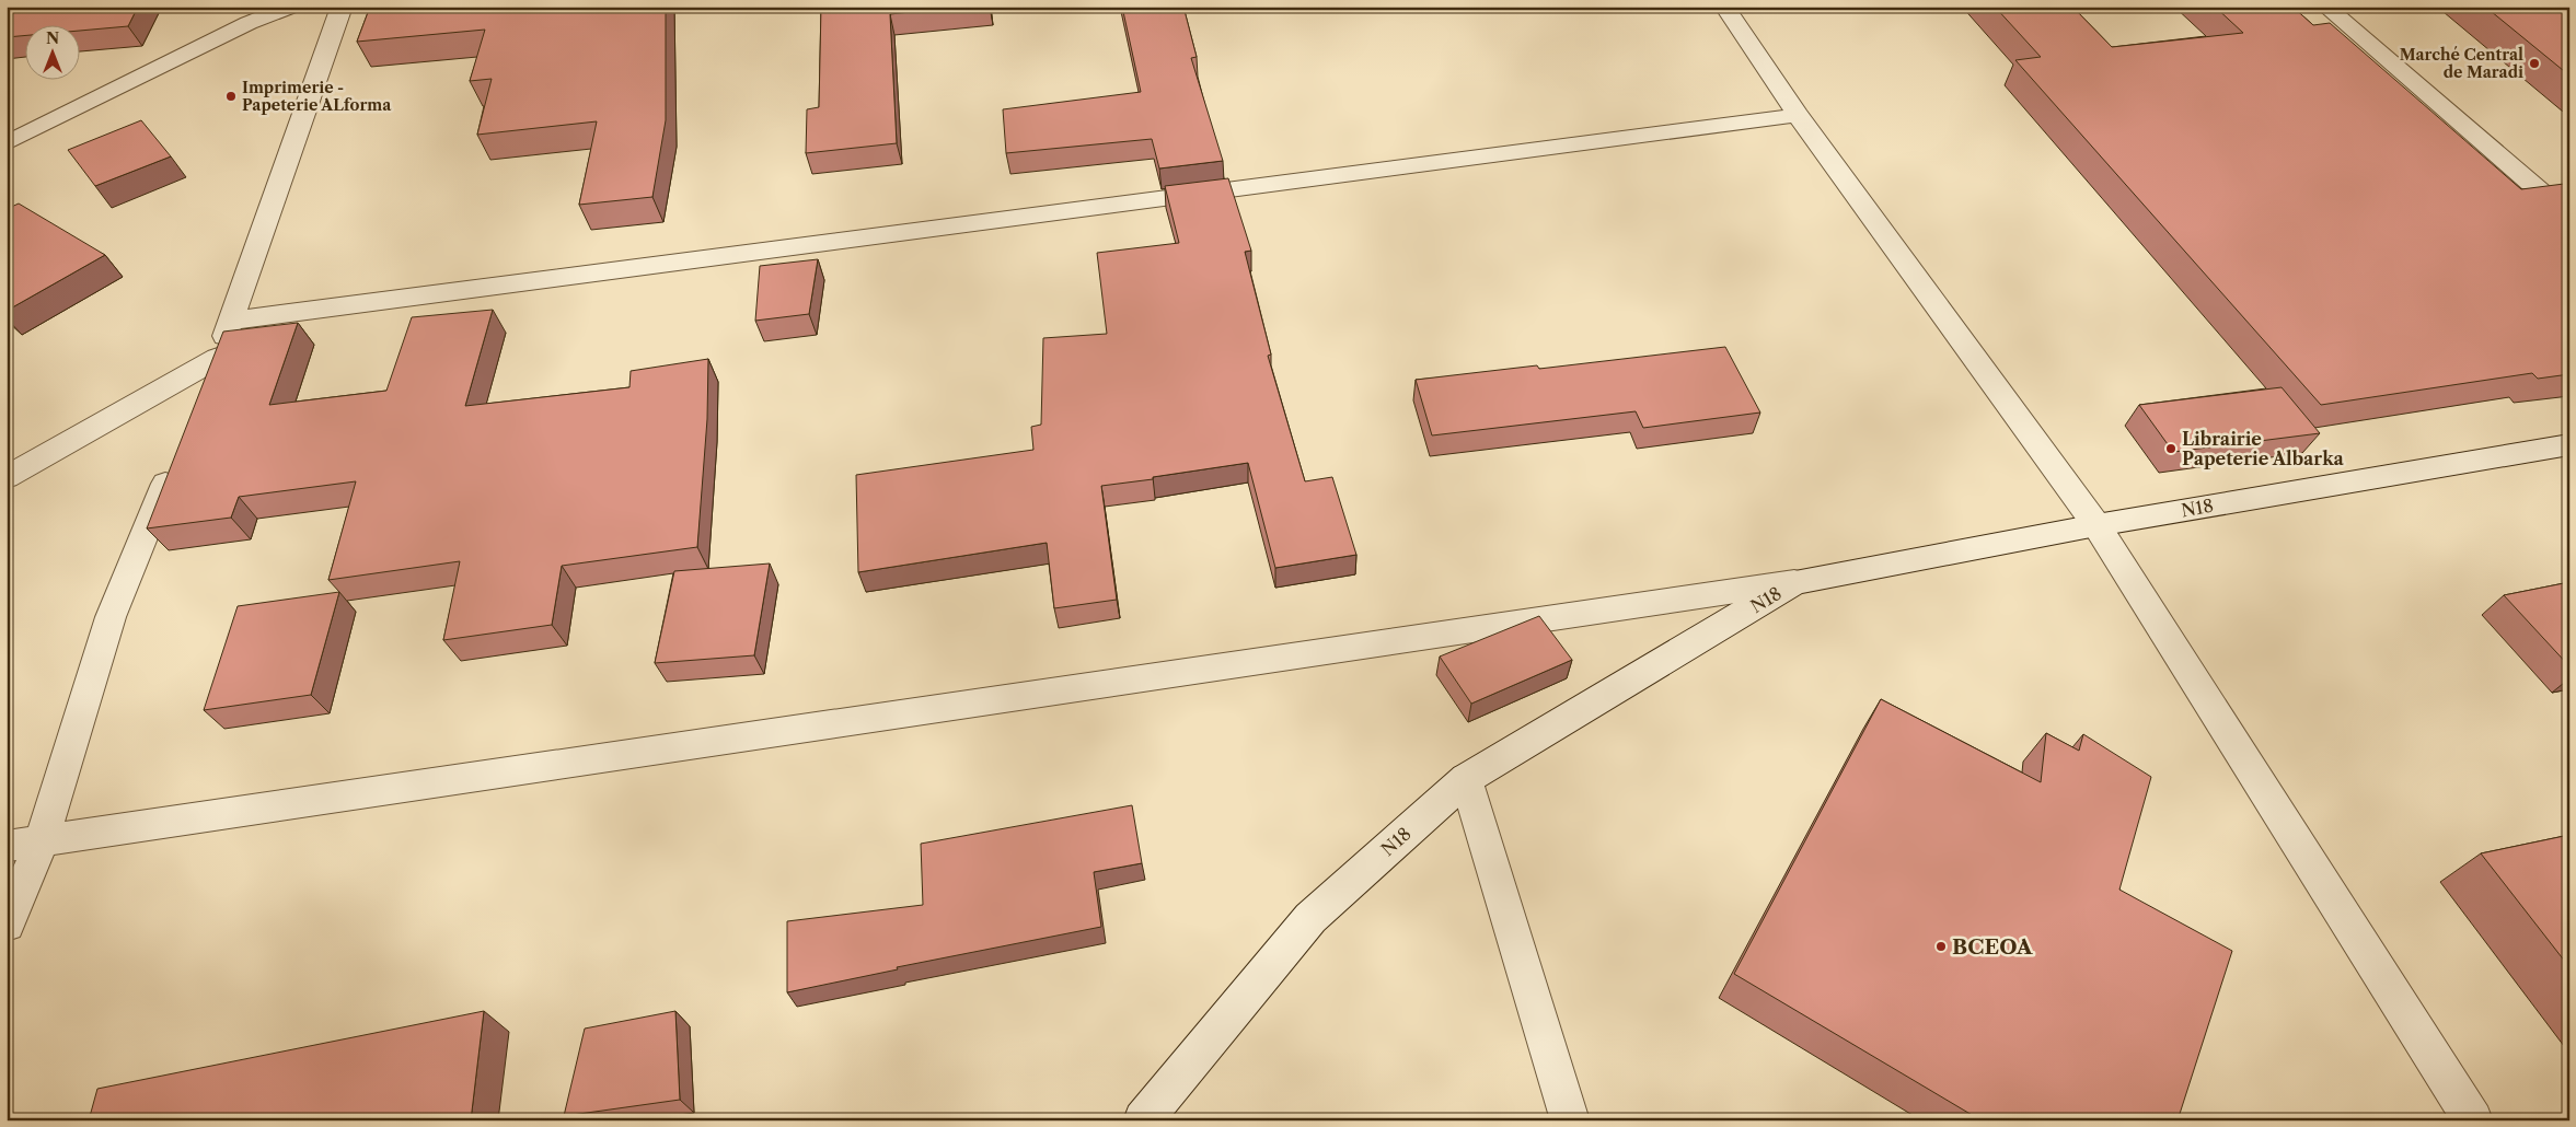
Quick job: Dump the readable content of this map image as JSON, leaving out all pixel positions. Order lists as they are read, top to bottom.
{
  "streets": {
    "street": ["N18"]
  },
  "places": [
    "Marché Central de Maradi",
    "Imprimerie - Papeterie ALforma",
    "Librairie Papeterie Albarka",
    "BCEOA"
  ],
  "north": "top"
}
